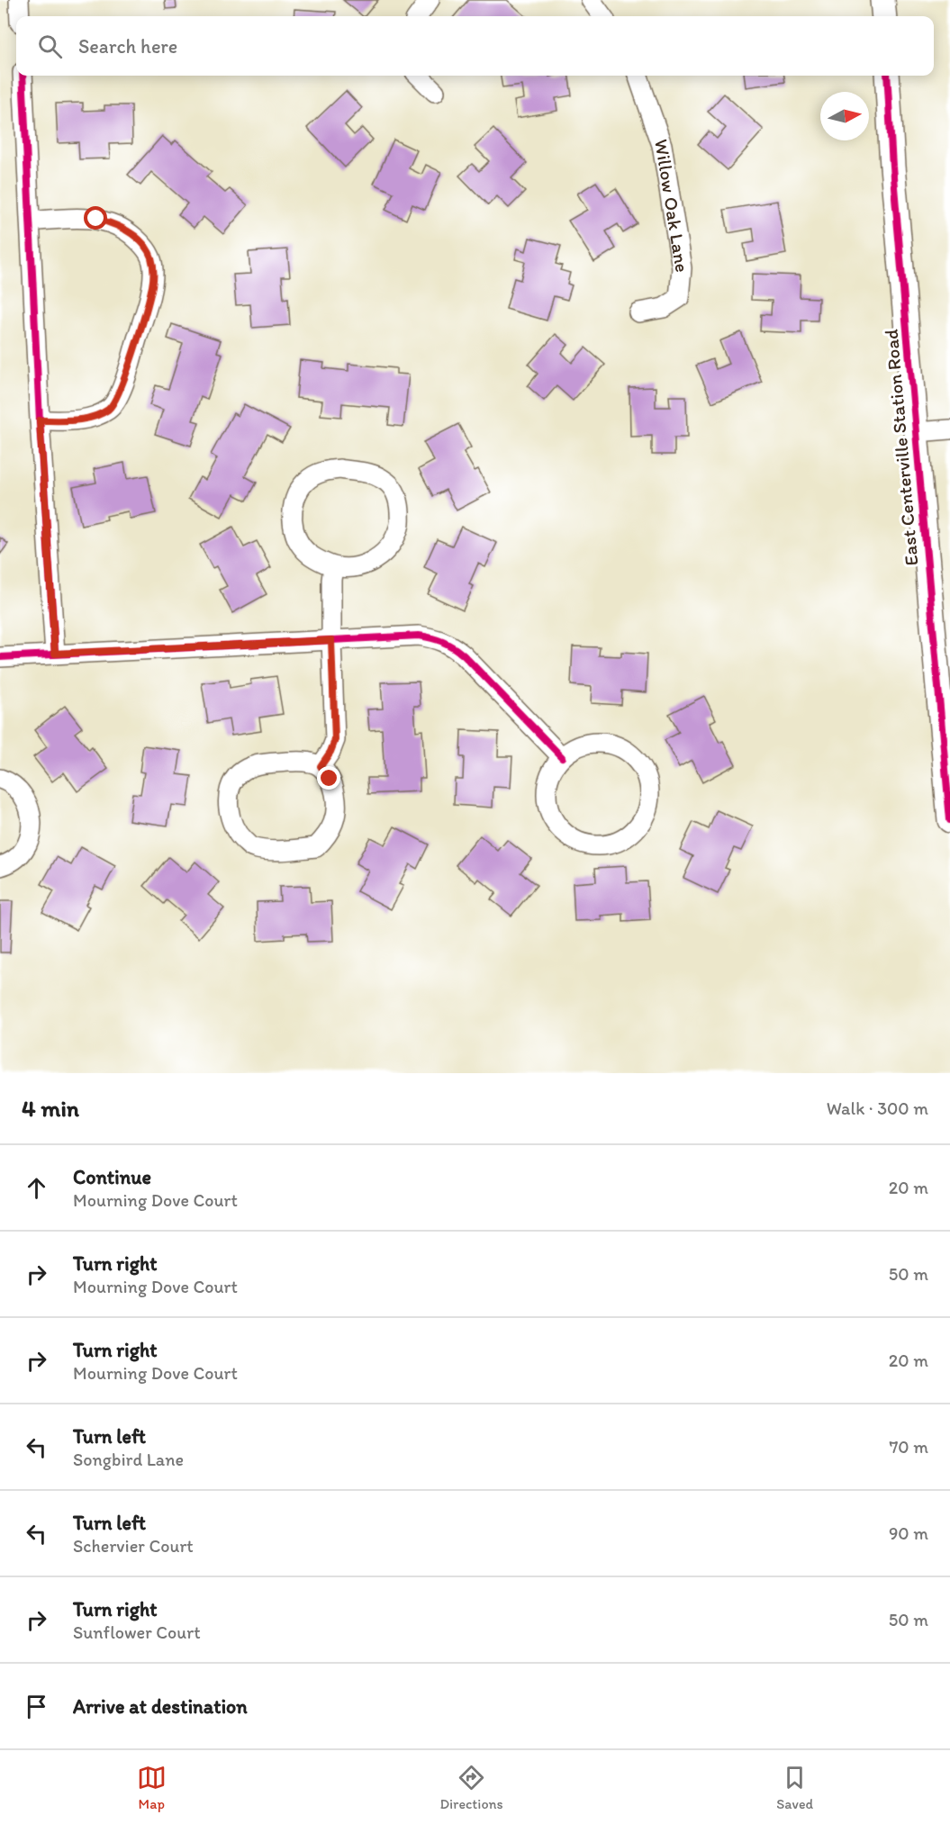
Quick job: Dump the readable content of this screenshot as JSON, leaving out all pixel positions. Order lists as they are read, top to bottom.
{
  "streets": {
    "street": ["Willow Oak Lane", "East Centerville Station Road"]
  },
  "north": "right",
  "page": {
    "search": "Search here",
    "heading": ["4 min", "Walk · 300 m"],
    "list": [
      ["Continue", "Mourning Dove Court", "20 m"],
      ["Turn right", "Mourning Dove Court", "50 m"],
      ["Turn right", "Mourning Dove Court", "20 m"],
      ["Turn left", "Songbird Lane", "70 m"],
      ["Turn left", "Schervier Court", "90 m"],
      ["Turn right", "Sunflower Court", "50 m"],
      "Arrive at destination"
    ],
    "nav": ["Map", "Directions", "Saved"]
  }
}
